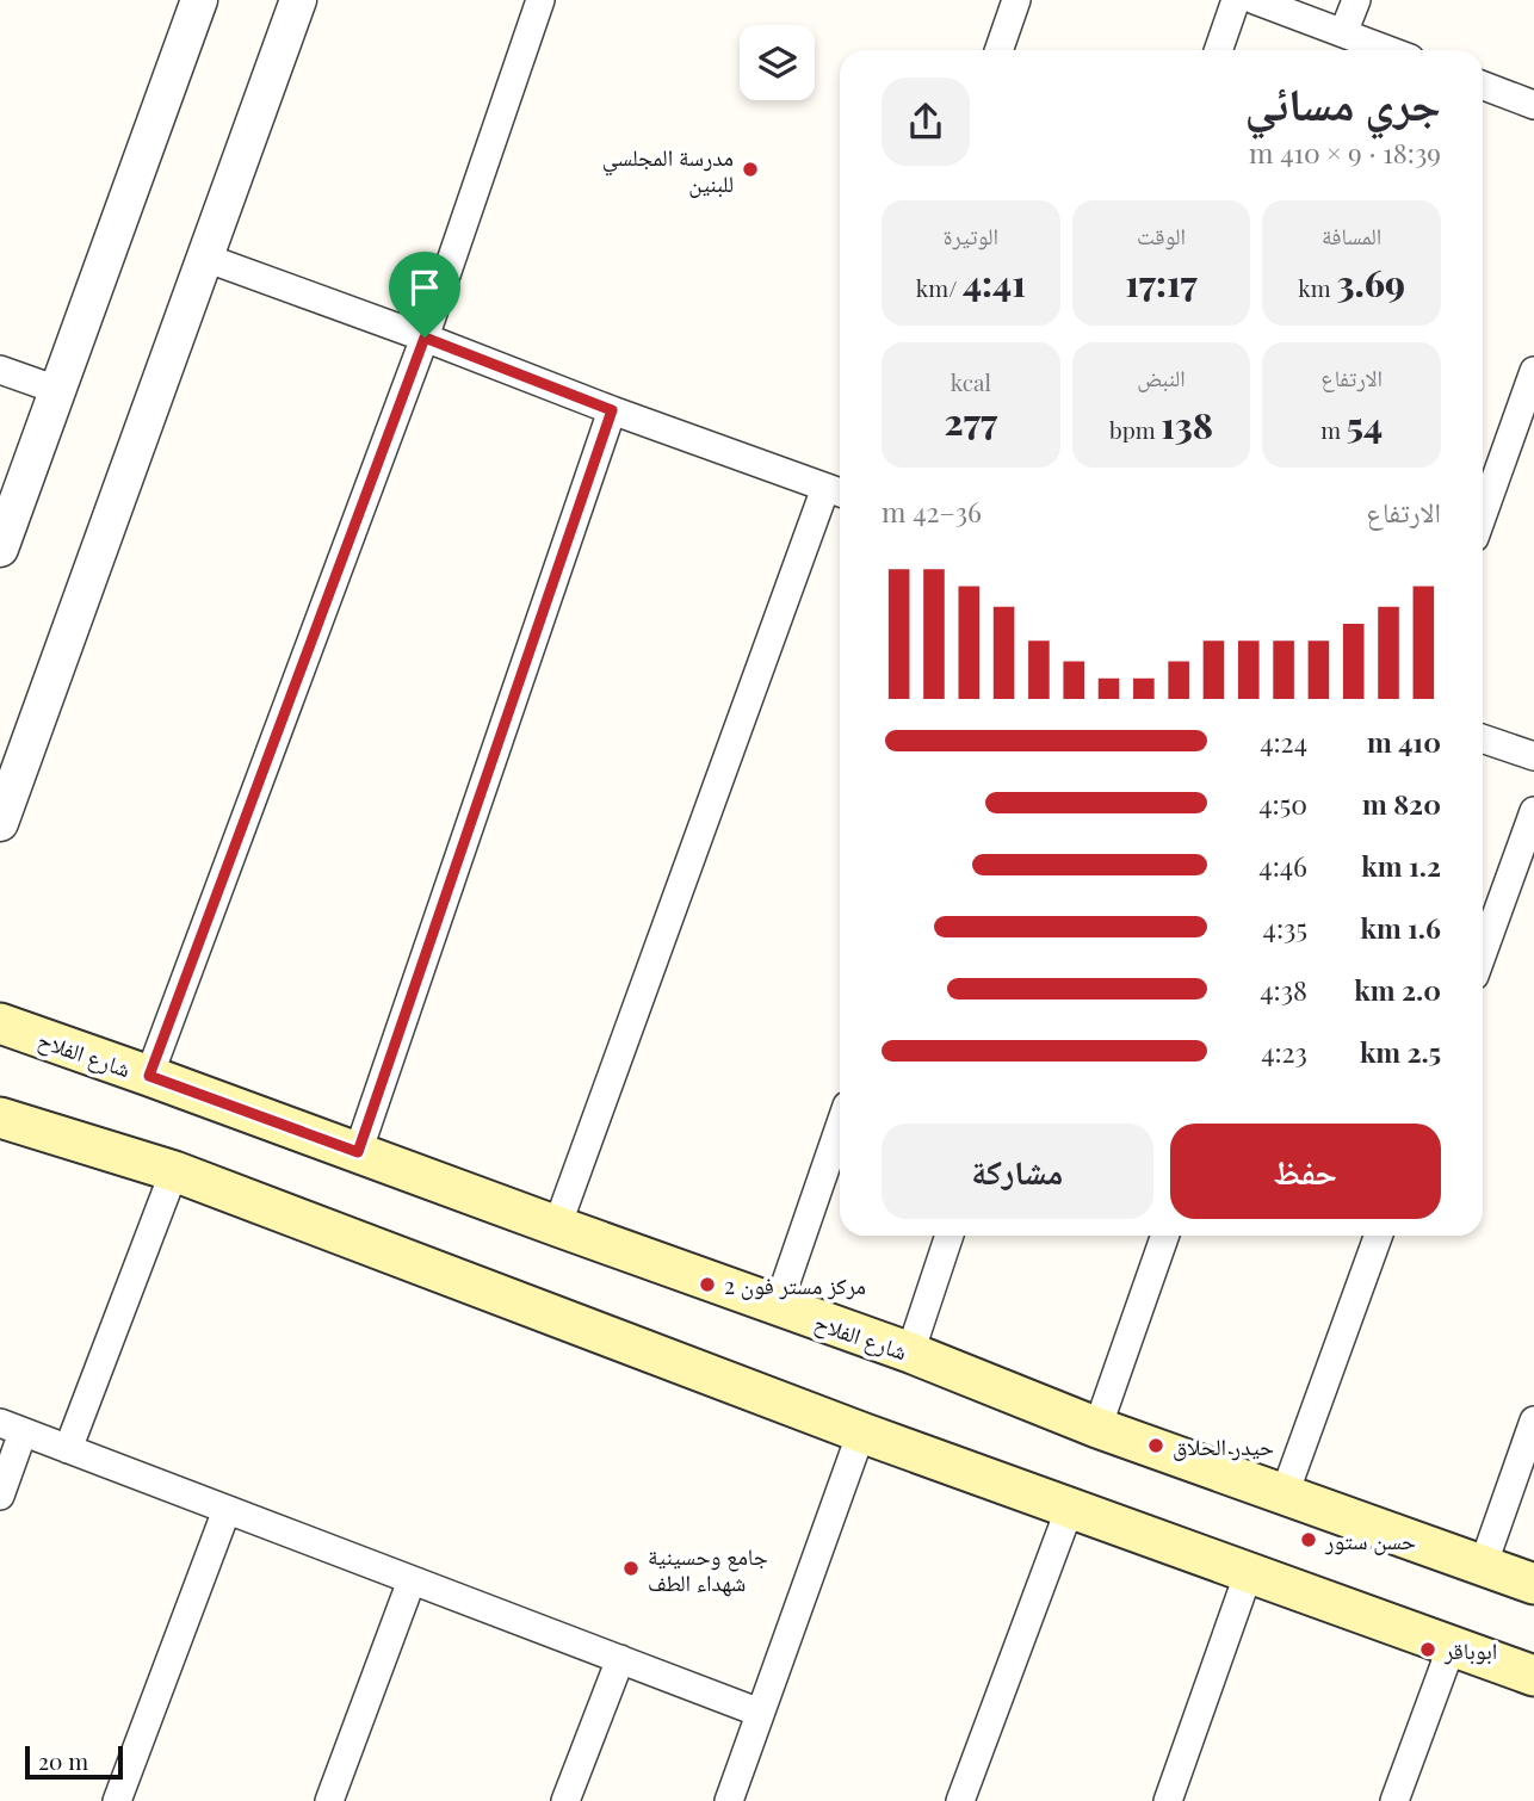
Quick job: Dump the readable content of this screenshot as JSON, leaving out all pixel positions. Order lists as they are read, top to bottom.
{
  "streets": {
    "main road": ["شارع الفلاح"]
  },
  "places": [
    "مدرسة المجلسي للبنين",
    "مركز مستر فون 2",
    "حيدر الحلاق",
    "حسن ستور",
    "جامع وحسينية شهداء الطف",
    "ابوباقر"
  ],
  "scale_bar": "20 m",
  "page": {
    "heading": ["جري مسائي", "18:39 · 9 × 410 m"],
    "stats": [
      ["المسافة", "3.69 km"],
      ["الوقت", "17:17"],
      ["الوتيرة", "4:41 /km"],
      ["الارتفاع", "54 m"],
      ["النبض", "138 bpm"],
      ["kcal", "277"]
    ],
    "chart": ["الارتفاع", "36–42 m"],
    "list": [
      {
        "name": "410 m",
        "note": "4:24"
      },
      {
        "name": "820 m",
        "note": "4:50"
      },
      {
        "name": "1.2 km",
        "note": "4:46"
      },
      {
        "name": "1.6 km",
        "note": "4:35"
      },
      {
        "name": "2.0 km",
        "note": "4:38"
      },
      {
        "name": "2.5 km",
        "note": "4:23"
      }
    ],
    "buttons": ["حفظ", "مشاركة"],
    "scale": "20 m"
  }
}
